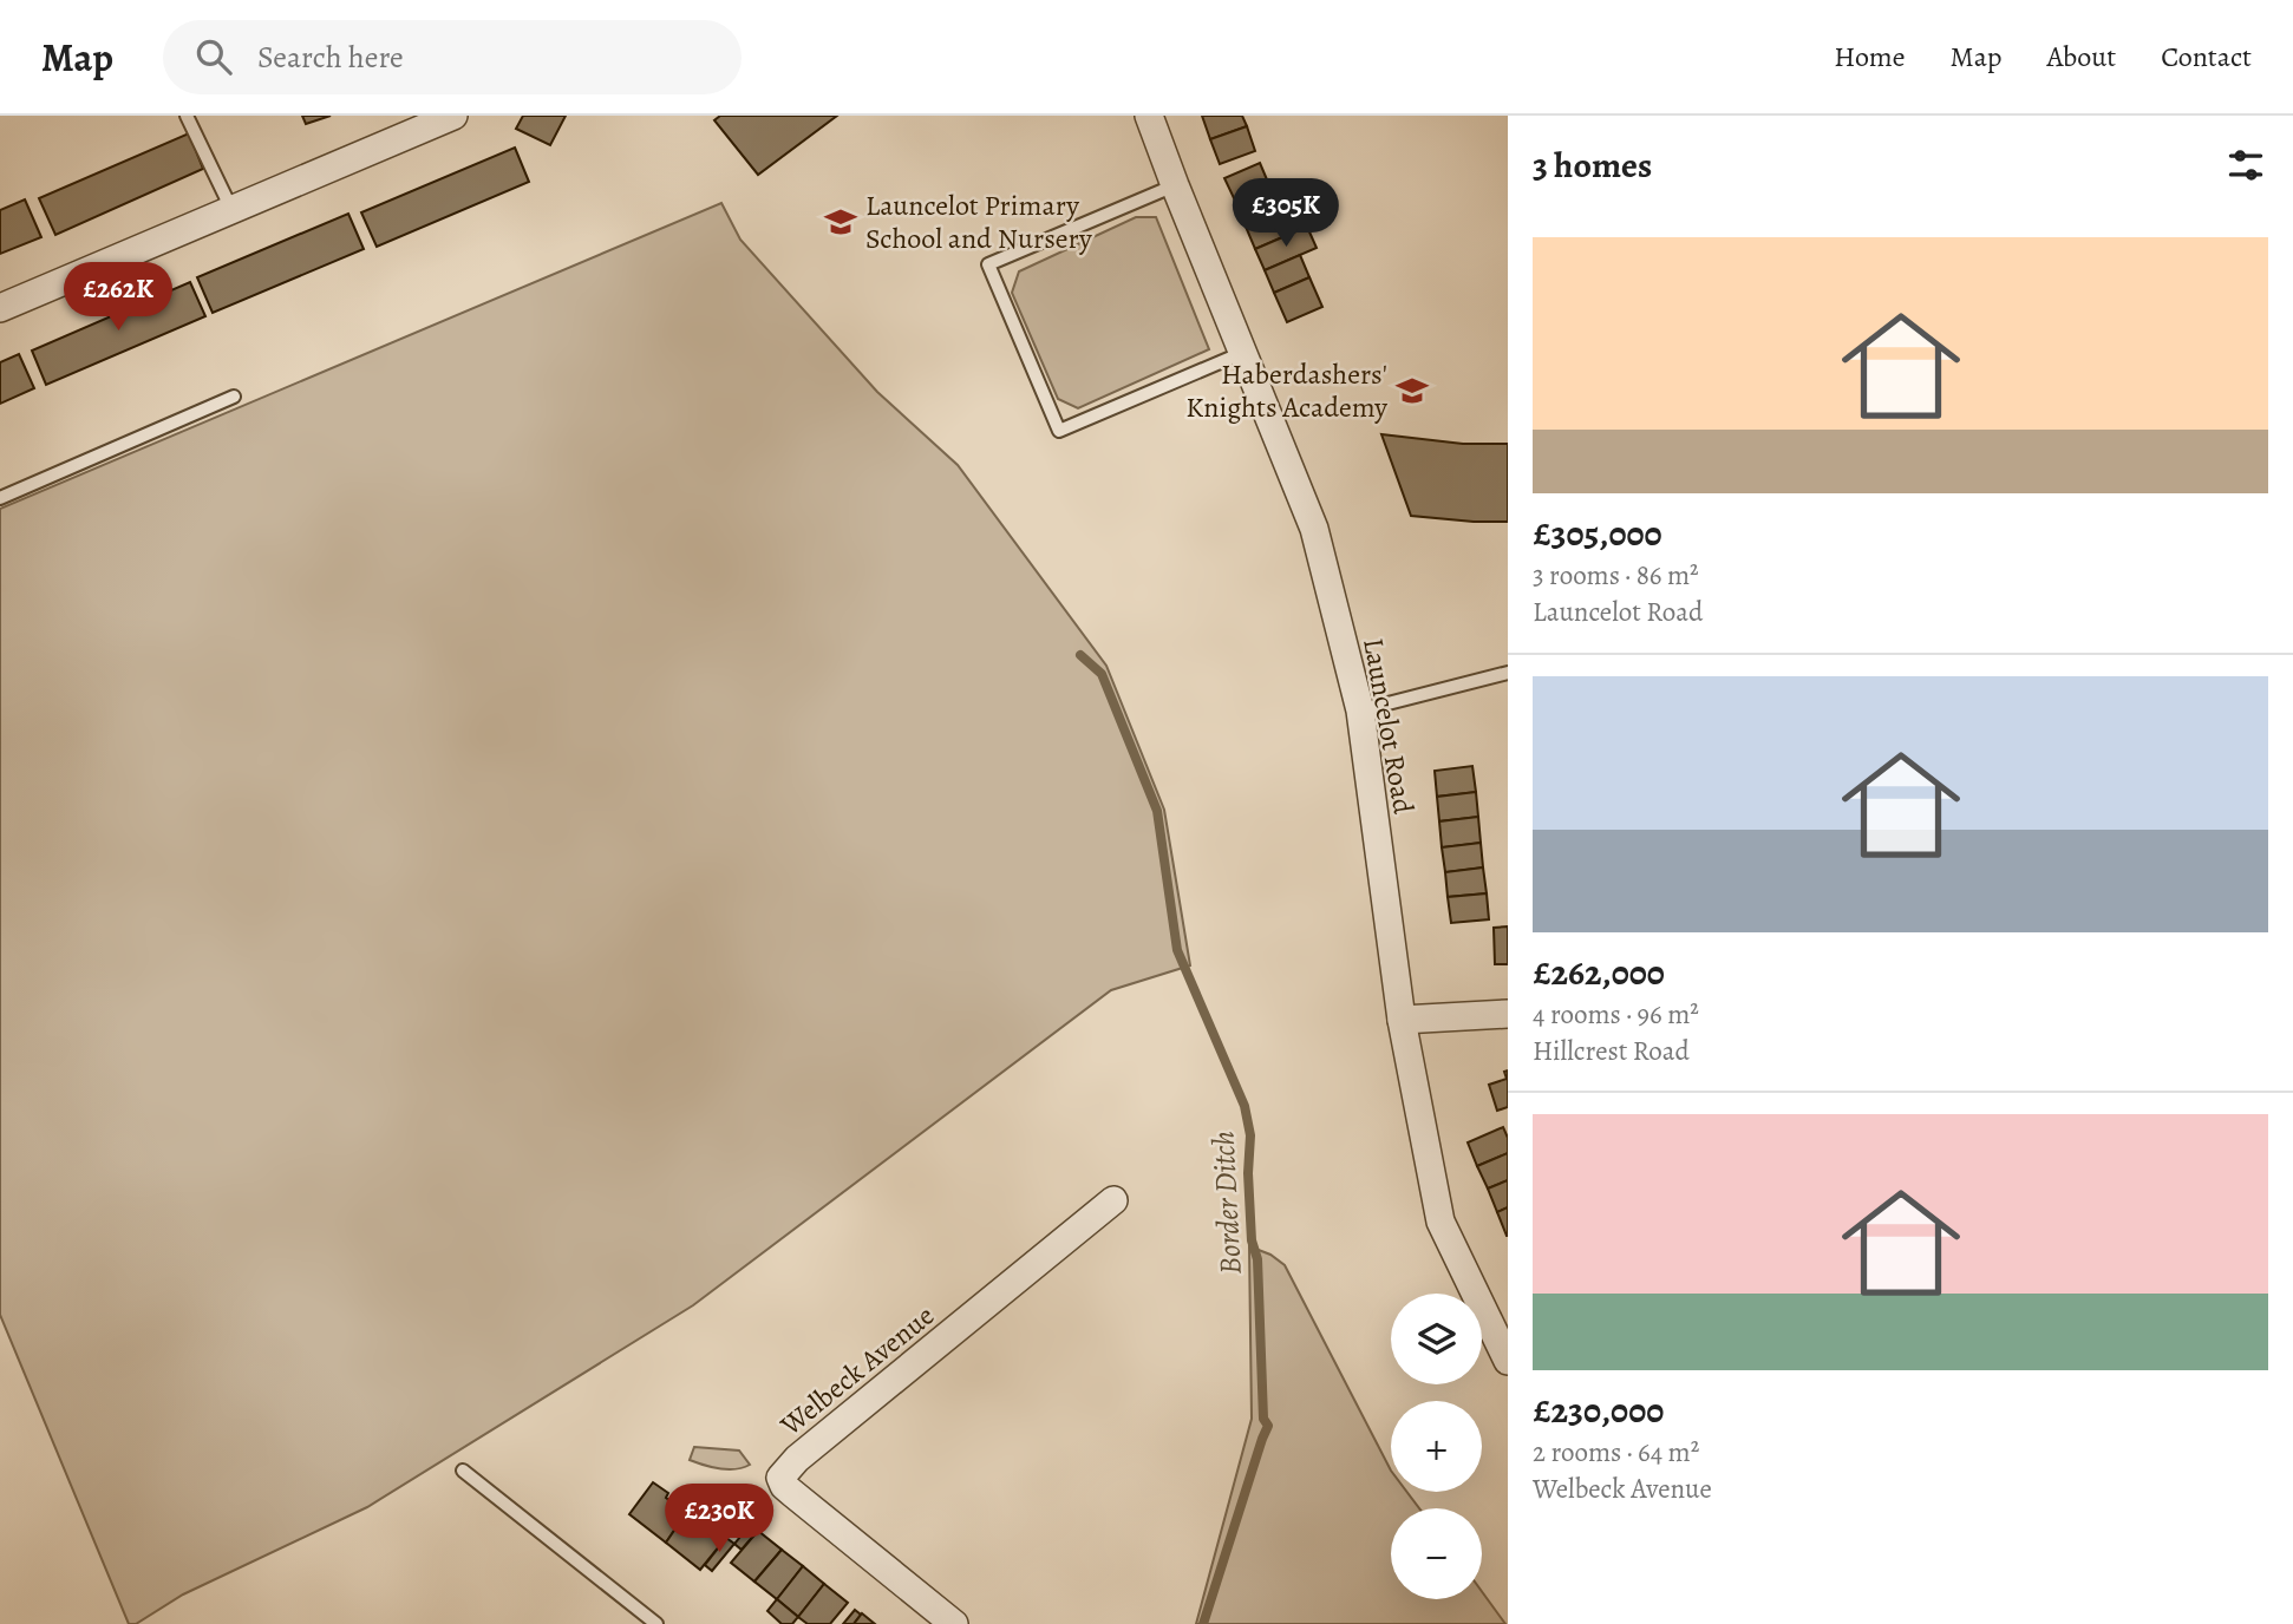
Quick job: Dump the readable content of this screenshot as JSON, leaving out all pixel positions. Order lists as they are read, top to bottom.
{
  "streets": {
    "street": ["Launcelot Road", "Welbeck Avenue"]
  },
  "water": ["Border Ditch"],
  "places": {
    "school or university": ["Launcelot Primary School and Nursery", "Haberdashers' Knights Academy"]
  },
  "page": {
    "header": "Map",
    "search": "Search here",
    "nav": [
      "Home",
      "Map",
      "About",
      "Contact"
    ],
    "heading": "3 homes",
    "price": ["£305K", "£262K", "£230K"],
    "list": [
      {
        "name": "£305,000",
        "note": "3 rooms · 86 m² · Launcelot Road"
      },
      {
        "name": "£262,000",
        "note": "4 rooms · 96 m² · Hillcrest Road"
      },
      {
        "name": "£230,000",
        "note": "2 rooms · 64 m² · Welbeck Avenue"
      }
    ],
    "map_buttons": ["+", "−"]
  }
}
